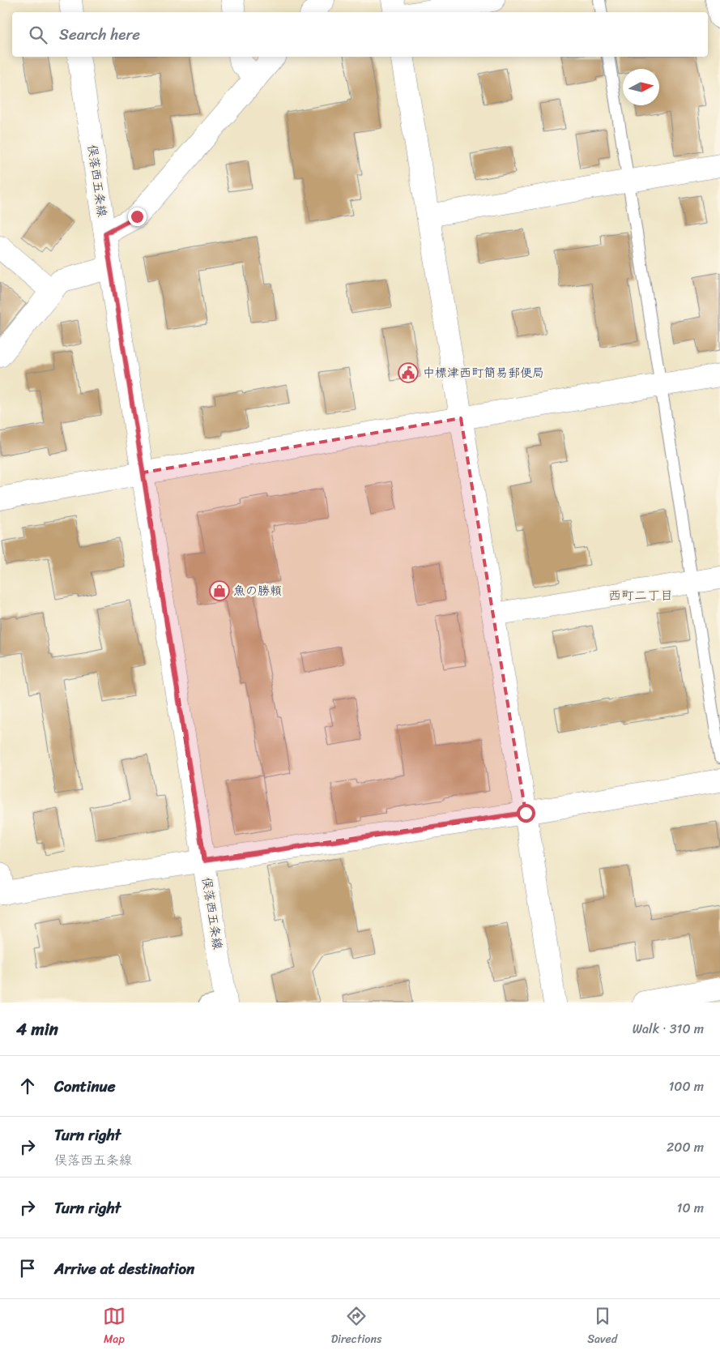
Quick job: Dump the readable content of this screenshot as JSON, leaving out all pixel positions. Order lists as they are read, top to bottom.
{
  "streets": {
    "street": ["俣落西五条線"]
  },
  "districts": ["西町二丁目"],
  "places": {
    "public building": ["中標津西町簡易郵便局"],
    "shop": ["魚の勝頼"]
  },
  "north": "right",
  "page": {
    "search": "Search here",
    "heading": ["4 min", "Walk · 310 m"],
    "list": [
      ["Continue", "100 m"],
      ["Turn right", "俣落西五条線", "200 m"],
      ["Turn right", "10 m"],
      "Arrive at destination"
    ],
    "nav": ["Map", "Directions", "Saved"]
  }
}
